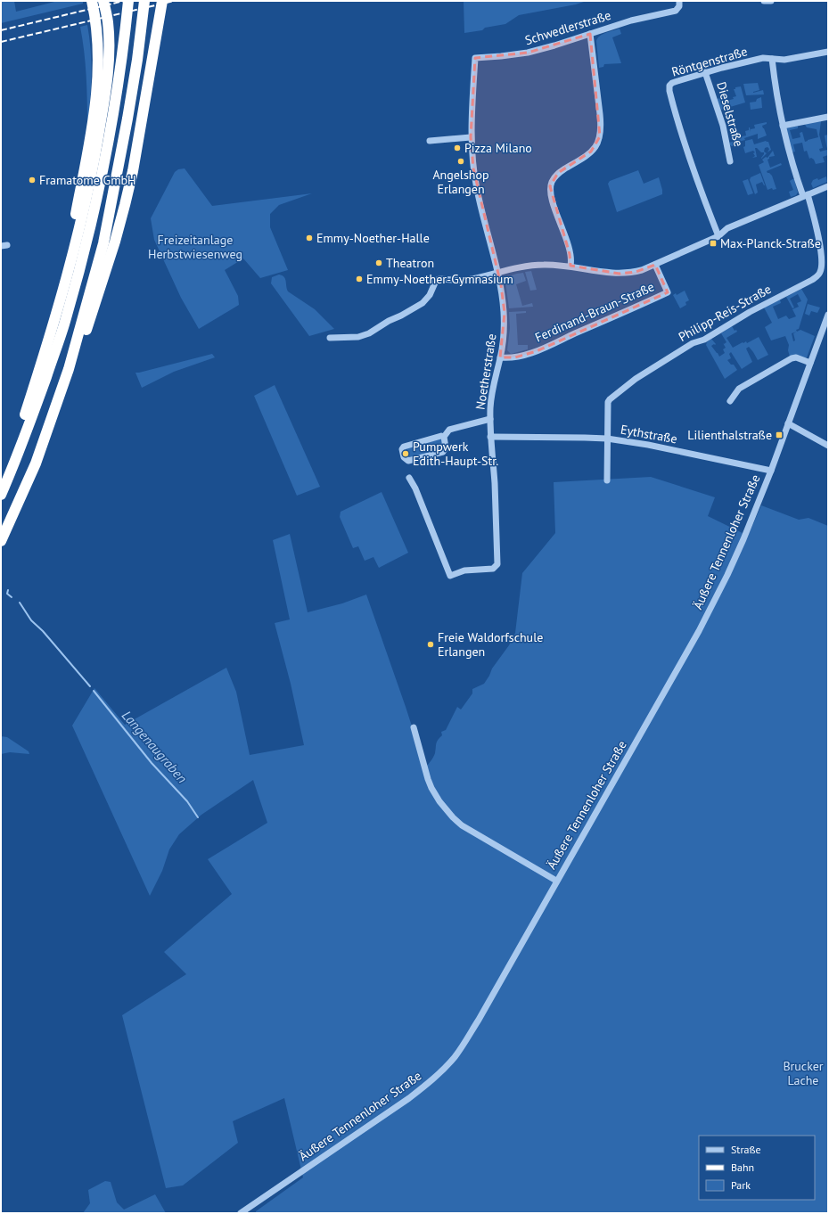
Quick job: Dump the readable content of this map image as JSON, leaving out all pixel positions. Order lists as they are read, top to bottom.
{
  "streets": {
    "street": [
      "Schwedlerstraße",
      "Röntgenstraße",
      "Dieselstraße",
      "Ferdinand-Braun-Straße",
      "Philipp-Reis-Straße",
      "Noetherstraße",
      "Eythstraße",
      "Äußere Tennenloher Straße"
    ]
  },
  "crossings": [
    ["Schwedlerstraße", "Noetherstraße"],
    ["Röntgenstraße", "Dieselstraße"],
    ["Ferdinand-Braun-Straße", "Noetherstraße"],
    ["Philipp-Reis-Straße", "Eythstraße"],
    ["Noetherstraße", "Eythstraße"],
    ["Eythstraße", "Äußere Tennenloher Straße"]
  ],
  "water": ["Langenaugraben"],
  "parks": ["Freizeitanlage Herbstwiesenweg", "Brucker Lache"],
  "places": {
    "other": [
      "Pizza Milano",
      "Angelshop Erlangen",
      "Framatome GmbH",
      "Emmy-Noether-Halle",
      "Theatron",
      "Emmy-Noether-Gymnasium",
      "Pumpwerk Edith-Haupt-Str.",
      "Freie Waldorfschule Erlangen"
    ],
    "transit": ["Max-Planck-Straße", "Lilienthalstraße"]
  },
  "legend": ["Straße", "Bahn", "Park"]
}
